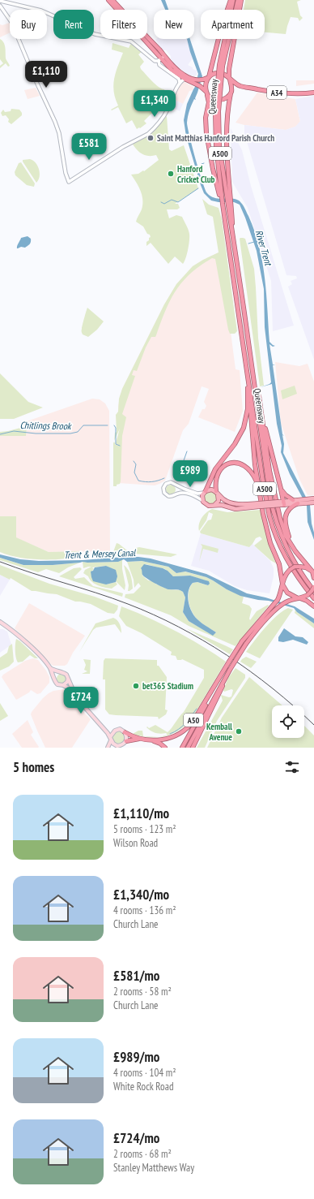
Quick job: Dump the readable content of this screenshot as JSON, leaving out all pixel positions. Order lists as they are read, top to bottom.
{
  "streets": {
    "highway": [
      "A34",
      "Queensway",
      "A500",
      "A50"
    ]
  },
  "water": ["River Trent", "Chitlings Brook", "Trent & Mersey Canal"],
  "places": [
    "Saint Matthias Hanford Parish Church",
    "Hanford Cricket Club",
    "bet365 Stadium",
    "Kemball Avenue"
  ],
  "page": {
    "chip": [
      "Buy",
      "Rent",
      "Filters",
      "New",
      "Apartment"
    ],
    "price": [
      "£1,110",
      "£1,340",
      "£581",
      "£989",
      "£724"
    ],
    "heading": "5 homes",
    "list": [
      {
        "name": "£1,110/mo",
        "note": "5 rooms · 123 m² · Wilson Road"
      },
      {
        "name": "£1,340/mo",
        "note": "4 rooms · 136 m² · Church Lane"
      },
      {
        "name": "£581/mo",
        "note": "2 rooms · 58 m² · Church Lane"
      },
      {
        "name": "£989/mo",
        "note": "4 rooms · 104 m² · White Rock Road"
      },
      {
        "name": "£724/mo",
        "note": "2 rooms · 68 m² · Stanley Matthews Way"
      }
    ]
  }
}
